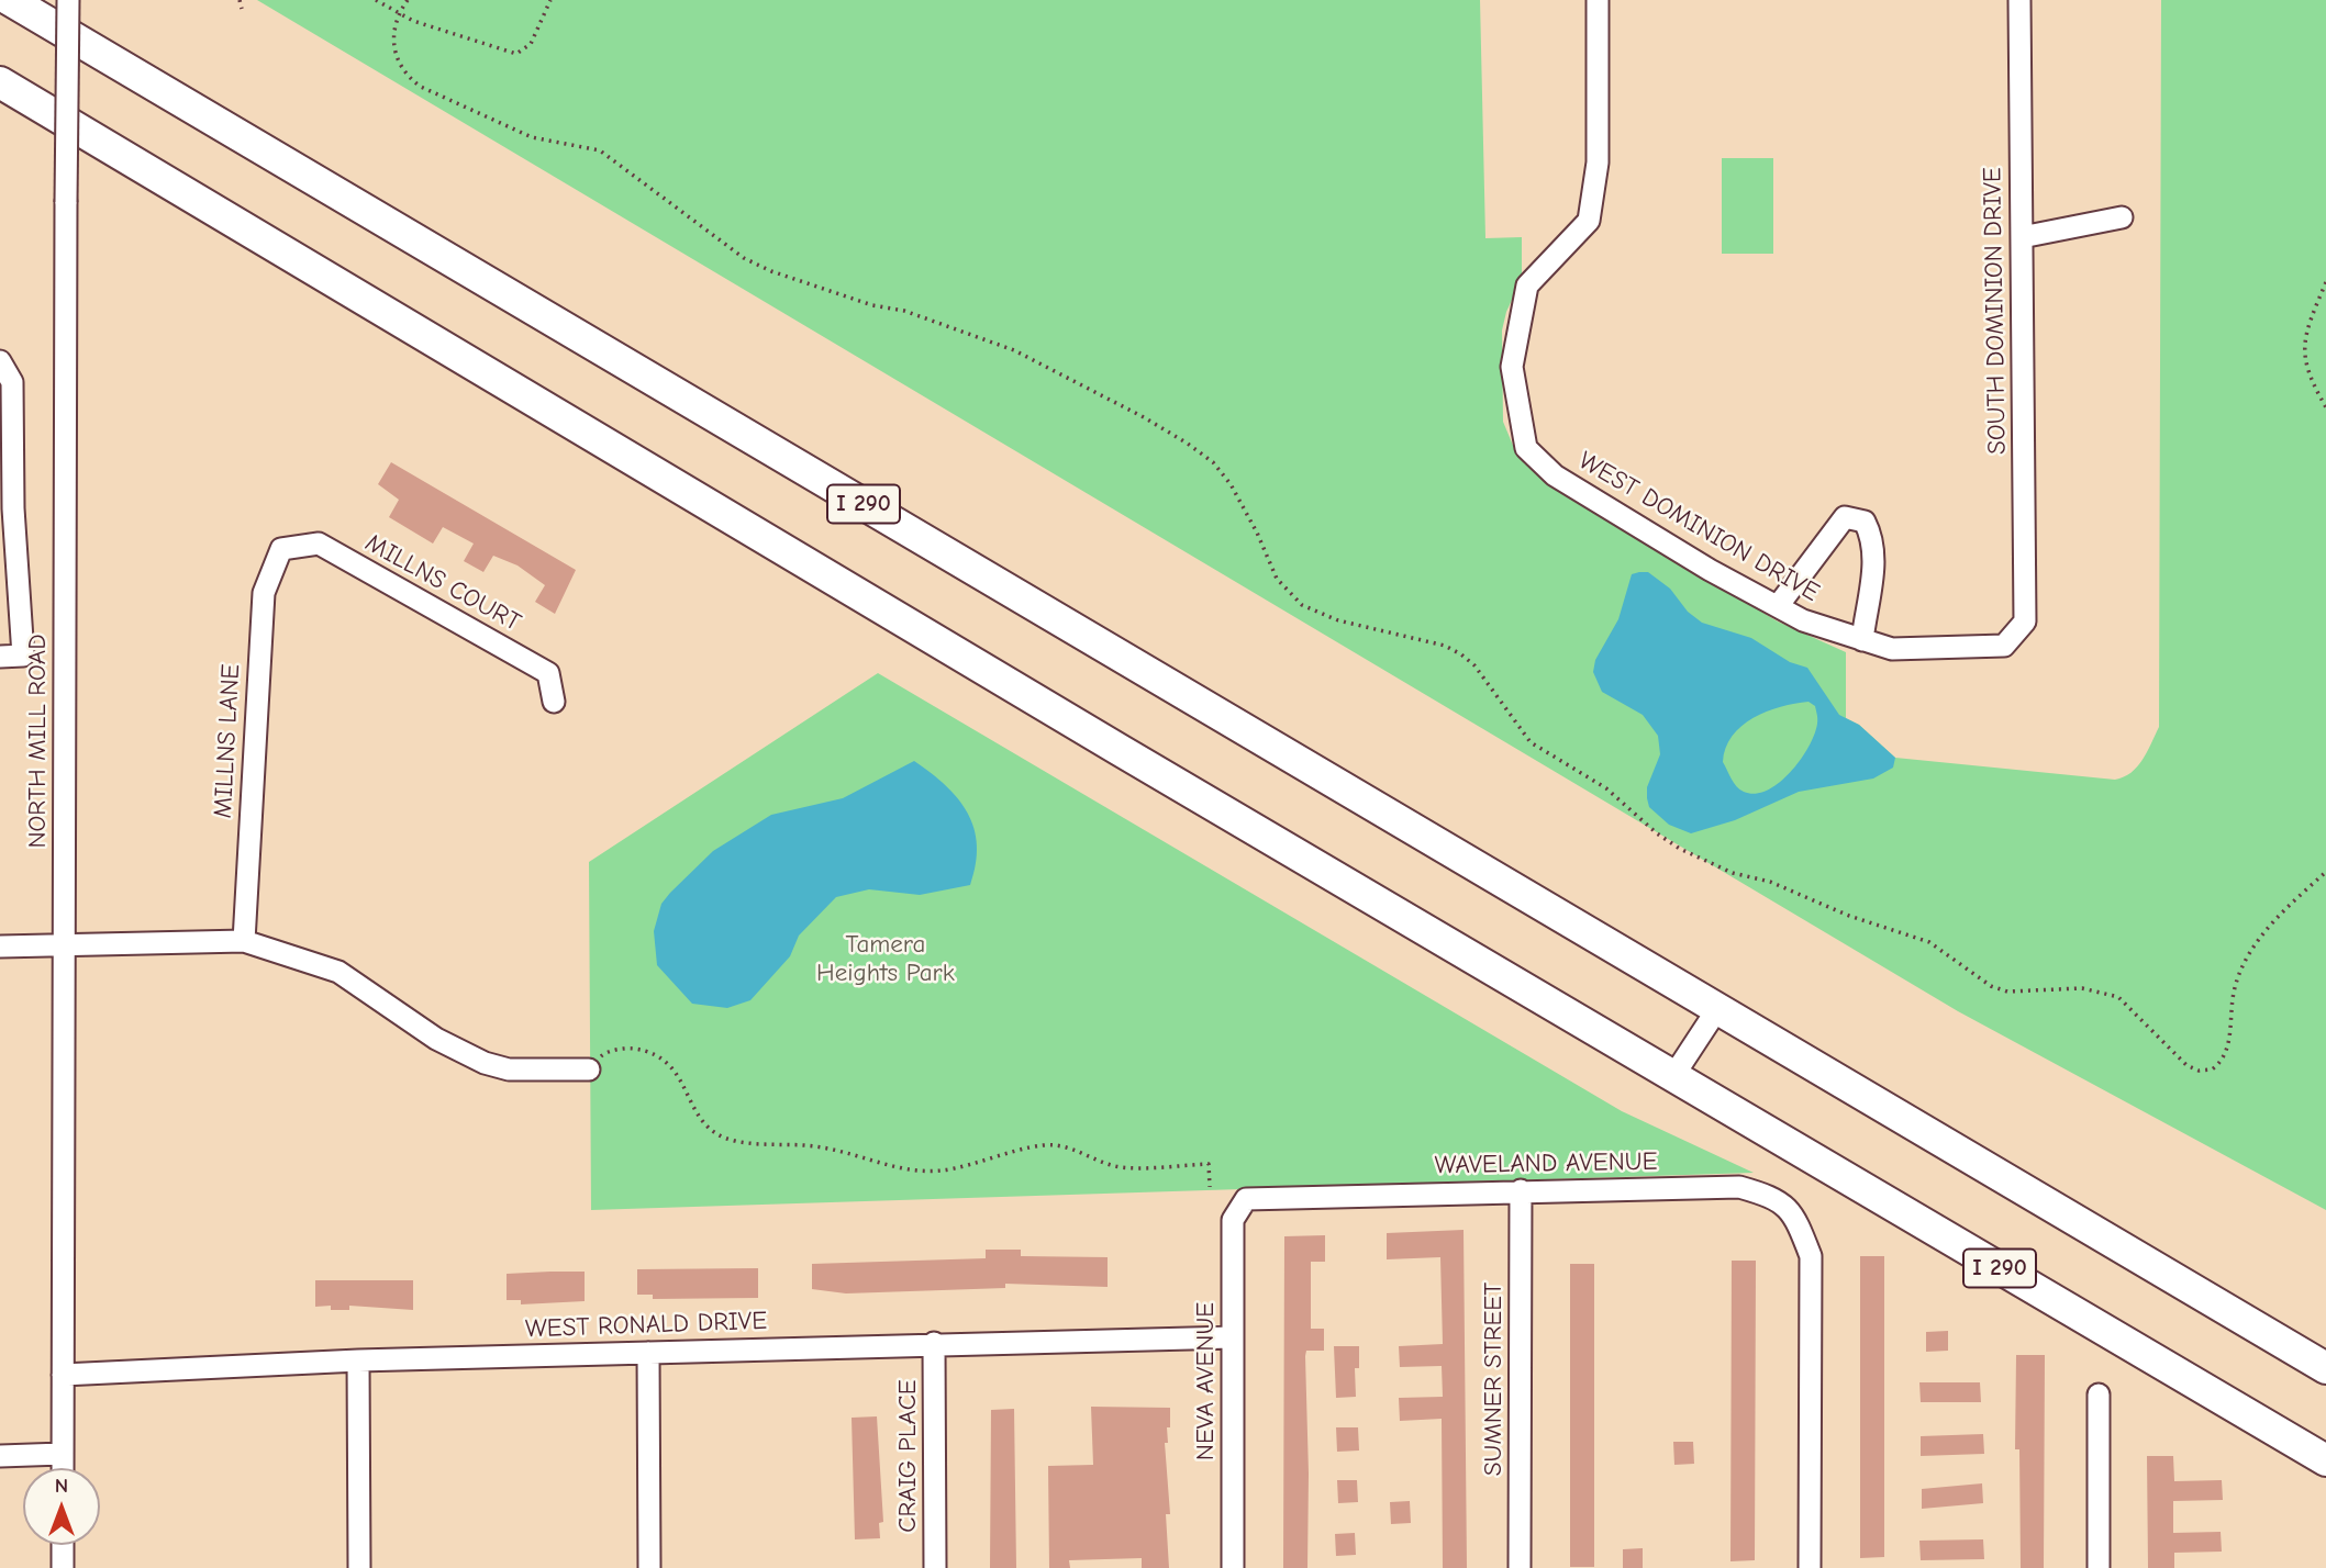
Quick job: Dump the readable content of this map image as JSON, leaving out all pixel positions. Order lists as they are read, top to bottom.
{
  "streets": {
    "highway": ["I 290"],
    "street": [
      "SOUTH DOMINION DRIVE",
      "WEST DOMINION DRIVE",
      "MILLNS COURT",
      "NORTH MILL ROAD",
      "MILLNS LANE",
      "WAVELAND AVENUE",
      "WEST RONALD DRIVE",
      "SUMNER STREET",
      "NEVA AVENUE",
      "CRAIG PLACE"
    ]
  },
  "crossings": [
    ["SOUTH DOMINION DRIVE", "WEST DOMINION DRIVE"],
    ["MILLNS COURT", "MILLNS LANE"],
    ["NORTH MILL ROAD", "WEST RONALD DRIVE"],
    ["WAVELAND AVENUE", "SUMNER STREET"],
    ["WAVELAND AVENUE", "NEVA AVENUE"],
    ["WEST RONALD DRIVE", "NEVA AVENUE"],
    ["WEST RONALD DRIVE", "CRAIG PLACE"]
  ],
  "parks": ["Tamera Heights Park"],
  "north": "top"
}
